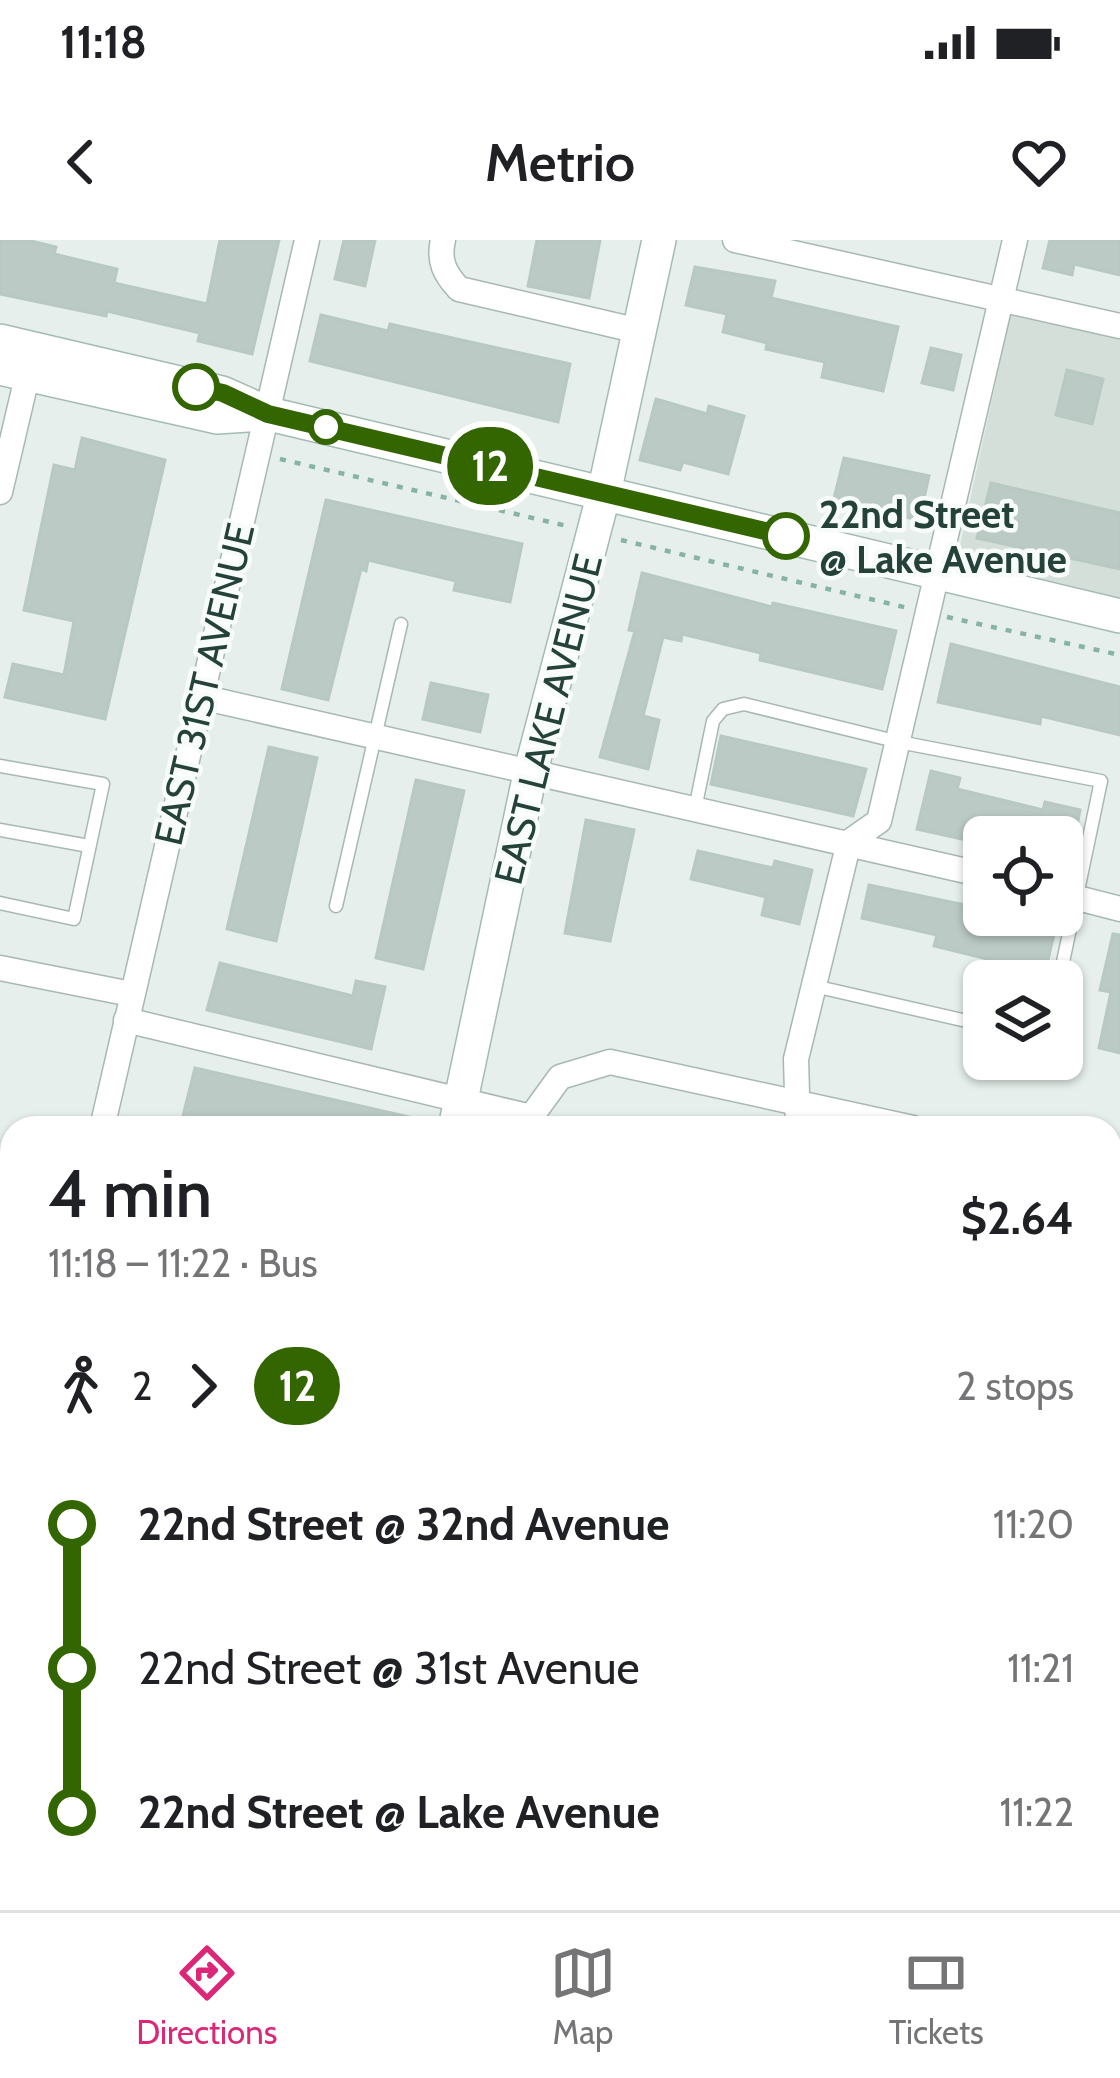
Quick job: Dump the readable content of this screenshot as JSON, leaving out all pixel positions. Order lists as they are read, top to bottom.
{
  "streets": {
    "main road": ["EAST LAKE AVENUE"],
    "street": ["EAST 31ST AVENUE"]
  },
  "places": ["22nd Street @ Lake Avenue"],
  "lines": ["bus line 12"],
  "page": {
    "status": "11:18",
    "header": "Metrio",
    "on_map": "12",
    "heading": ["4 min", "11:18 – 11:22 · Bus", "$2.64"],
    "legs": ["2", "12", "2 stops"],
    "list": [
      {
        "name": "22nd Street @ 32nd Avenue",
        "value": "11:20"
      },
      {
        "name": "22nd Street @ 31st Avenue",
        "value": "11:21"
      },
      {
        "name": "22nd Street @ Lake Avenue",
        "value": "11:22"
      }
    ],
    "tabs": ["Directions", "Map", "Tickets"]
  }
}
